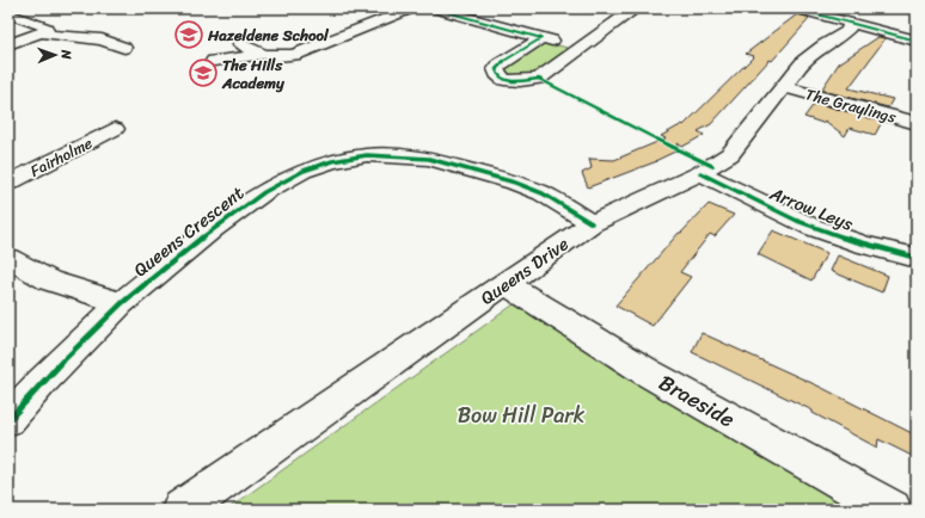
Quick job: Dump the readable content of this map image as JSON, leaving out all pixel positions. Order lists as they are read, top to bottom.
{
  "streets": {
    "street": [
      "The Graylings",
      "Fairholme",
      "Arrow Leys",
      "Queens Crescent",
      "Queens Drive",
      "Braeside"
    ]
  },
  "crossings": [
    ["The Graylings", "Queens Drive"],
    ["Arrow Leys", "Queens Drive"],
    ["Queens Crescent", "Queens Drive"],
    ["Queens Drive", "Braeside"]
  ],
  "parks": ["Bow Hill Park"],
  "places": {
    "school or university": ["Hazeldene School", "The Hills Academy"]
  },
  "north": "right"
}
